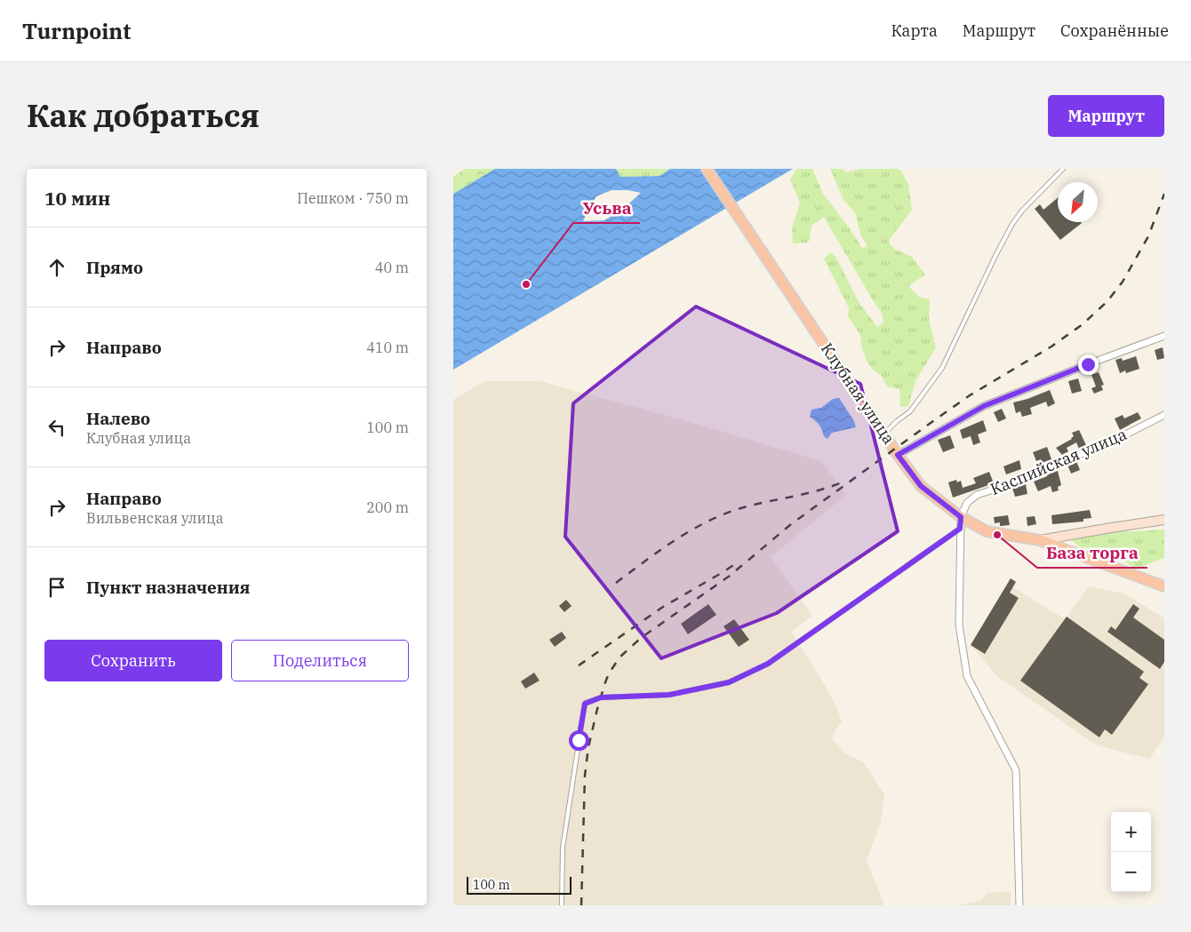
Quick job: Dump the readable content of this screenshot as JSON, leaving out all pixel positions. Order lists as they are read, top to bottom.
{
  "streets": {
    "main road": ["Клубная улица"],
    "street": ["Каспийская улица"]
  },
  "crossings": [
    ["Клубная улица", "Каспийская улица"]
  ],
  "places": ["Усьва", "База торга"],
  "scale_bar": "100 m",
  "north": "bottom left",
  "page": {
    "header": "Turnpoint",
    "nav": ["Карта", "Маршрут", "Сохранённые"],
    "title": "Как добраться",
    "buttons": [
      "Маршрут",
      ["Сохранить", "Поделиться"]
    ],
    "heading": ["10 мин", "Пешком · 750 m"],
    "list": [
      ["Прямо", "40 m"],
      ["Направо", "410 m"],
      ["Налево", "Клубная улица", "100 m"],
      ["Направо", "Вильвенская улица", "200 m"],
      "Пункт назначения"
    ],
    "map_buttons": ["+", "−"],
    "scale": "100 m"
  }
}
